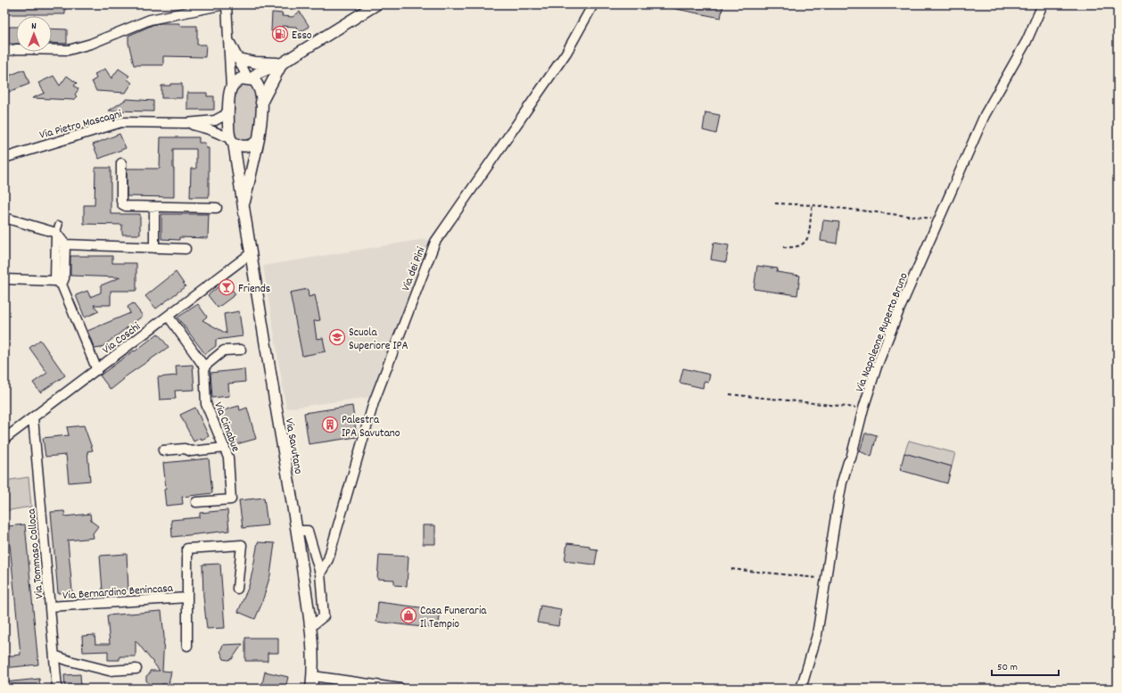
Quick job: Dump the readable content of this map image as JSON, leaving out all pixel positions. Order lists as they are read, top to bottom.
{
  "streets": {
    "street": [
      "Via Pietro Mascagni",
      "Via dei Pini",
      "Via Napoleone Ruperto Bruno",
      "Via Coschi",
      "Via Cimabue",
      "Via Savutano",
      "Via Tommaso Colloca",
      "Via Bernardino Benincasa"
    ]
  },
  "crossings": [
    ["Via Coschi", "Via Savutano"],
    ["Via Coschi", "Via Tommaso Colloca"],
    ["Via Tommaso Colloca", "Via Bernardino Benincasa"]
  ],
  "places": {
    "fuel station": ["Esso"],
    "bar": ["Friends"],
    "school or university": ["Scuola Superiore IPA"],
    "building": ["Palestra IPA Savutano"],
    "shop": ["Casa Funeraria Il Tempio"]
  },
  "scale_bar": "50 m",
  "north": "top"
}
